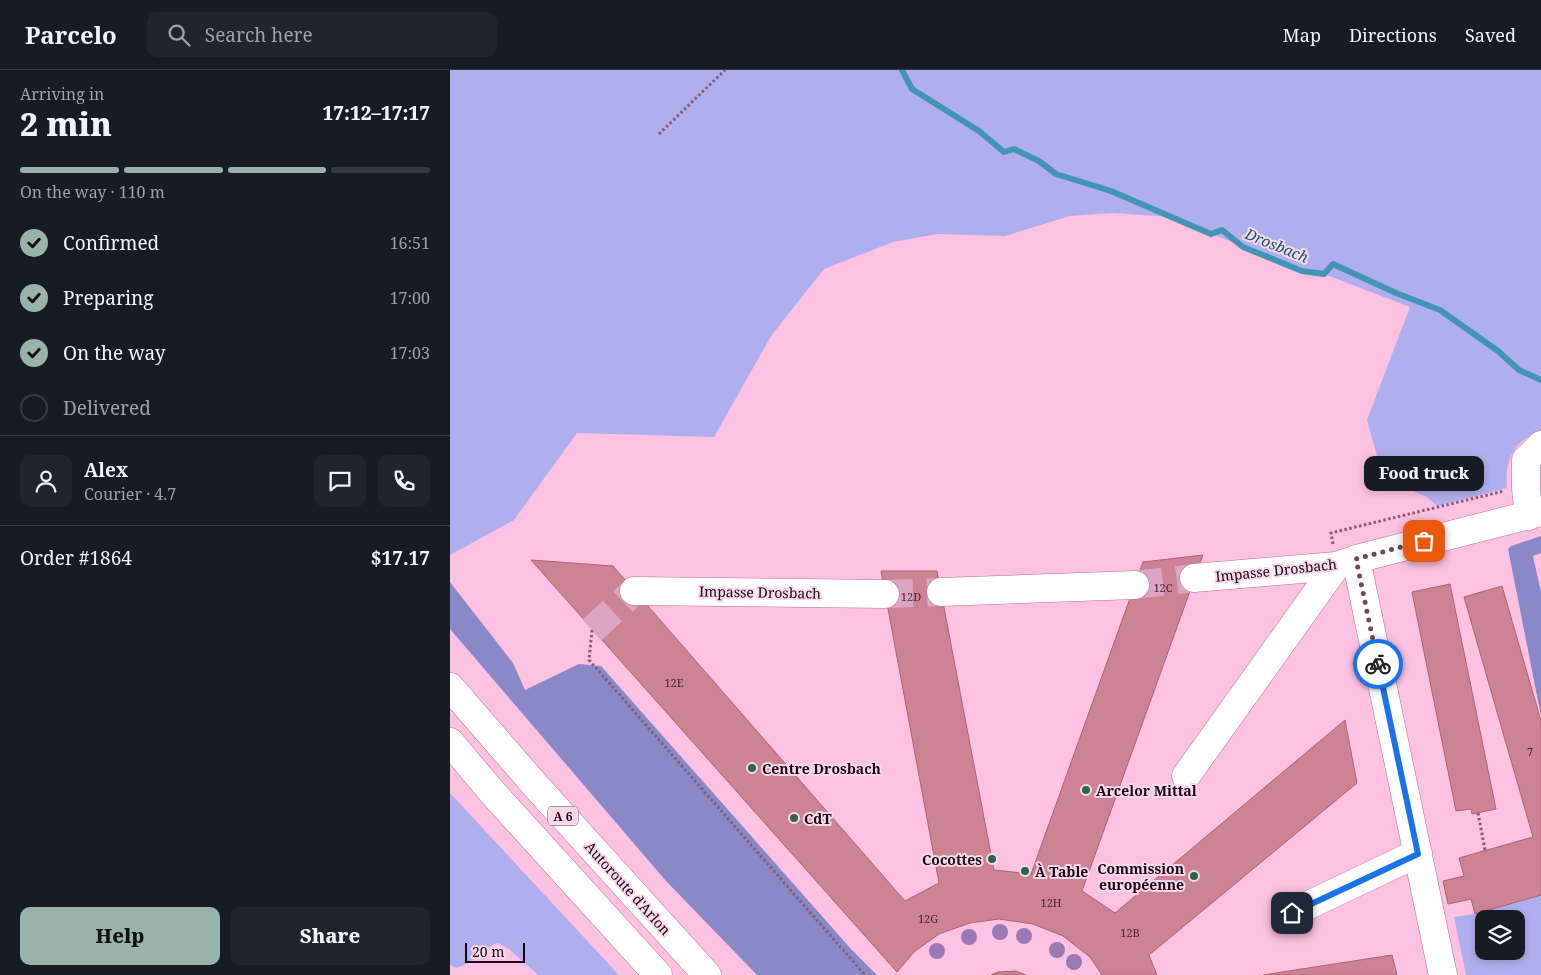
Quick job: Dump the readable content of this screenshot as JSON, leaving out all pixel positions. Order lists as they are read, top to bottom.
{
  "streets": {
    "main road": ["Impasse Drosbach", "A 6", "Autoroute d'Arlon"]
  },
  "water": ["Drosbach"],
  "places": [
    "Food truck",
    "Centre Drosbach",
    "Arcelor Mittal",
    "CdT",
    "Cocottes",
    "À Table",
    "Commission européenne"
  ],
  "house_numbers": [
    "12C",
    "12D",
    "12E",
    "7",
    "12H",
    "12G",
    "12B"
  ],
  "scale_bar": "20 m",
  "page": {
    "header": "Parcelo",
    "search": "Search here",
    "nav": ["Map", "Directions", "Saved"],
    "heading": ["2 min", "Arriving in", "17:12–17:17"],
    "panel": [
      "Alex",
      "Courier · 4.7",
      "Order #1864",
      "$17.17"
    ],
    "bar": "On the way · 110 m",
    "list": [
      ["Confirmed", "16:51"],
      ["Preparing", "17:00"],
      ["On the way", "17:03"],
      "Delivered"
    ],
    "bubble": "Food truck",
    "buttons": ["Help", "Share"],
    "scale": "20 m"
  }
}
